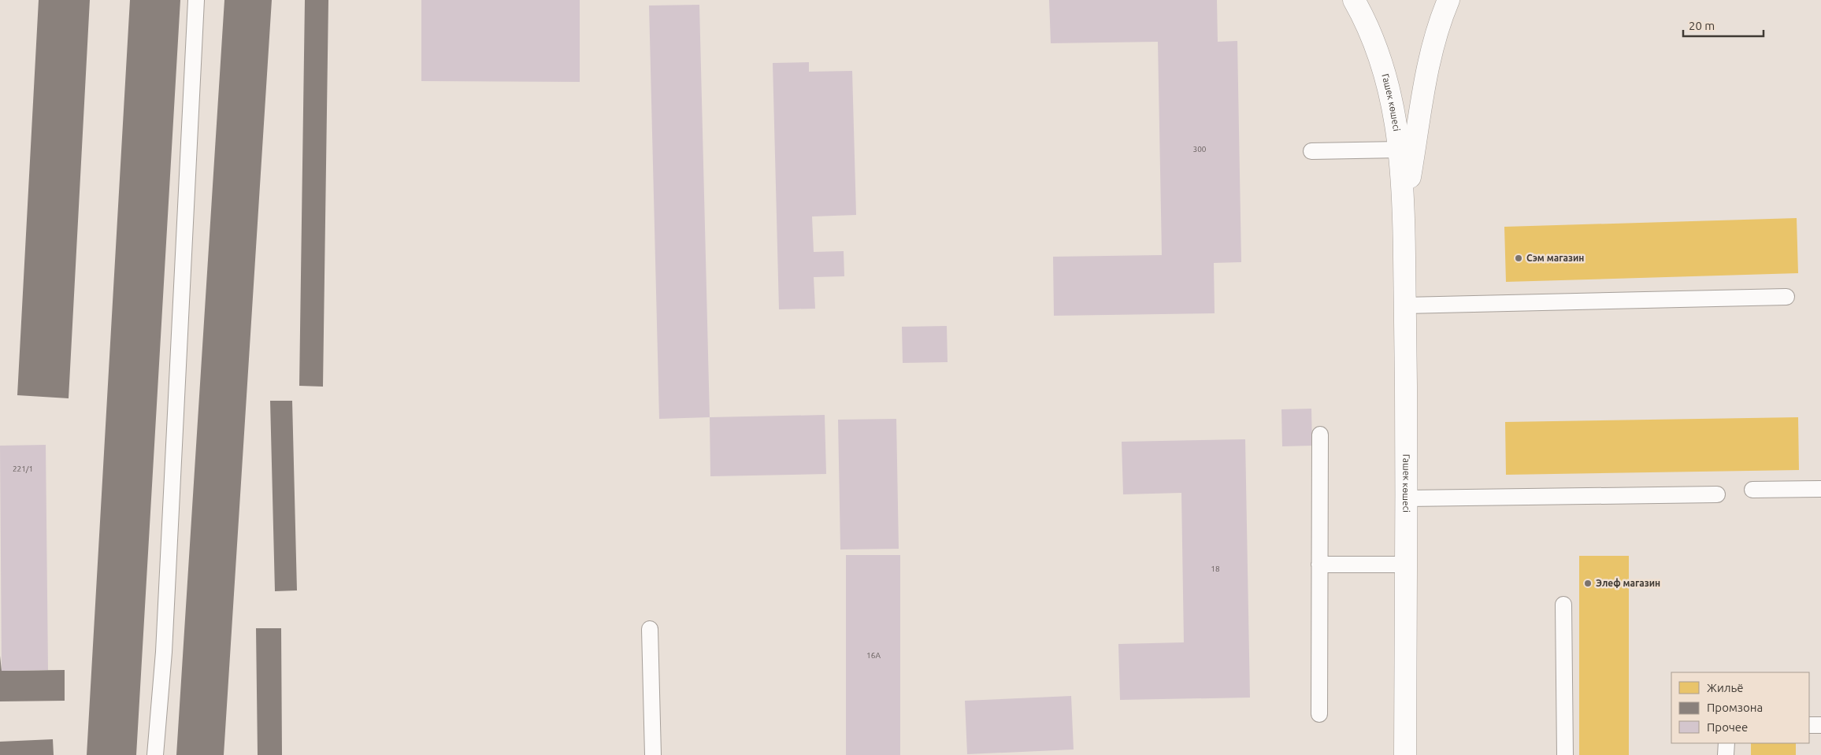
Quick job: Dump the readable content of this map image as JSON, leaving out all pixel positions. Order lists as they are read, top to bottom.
{
  "streets": {
    "main road": ["Гашек көшесі"]
  },
  "places": ["Сэм магазин", "Элеф магазин"],
  "house_numbers": [
    "300",
    "221/1",
    "18",
    "16А"
  ],
  "legend": ["Жильё", "Промзона", "Прочее"],
  "scale_bar": "20 m"
}
